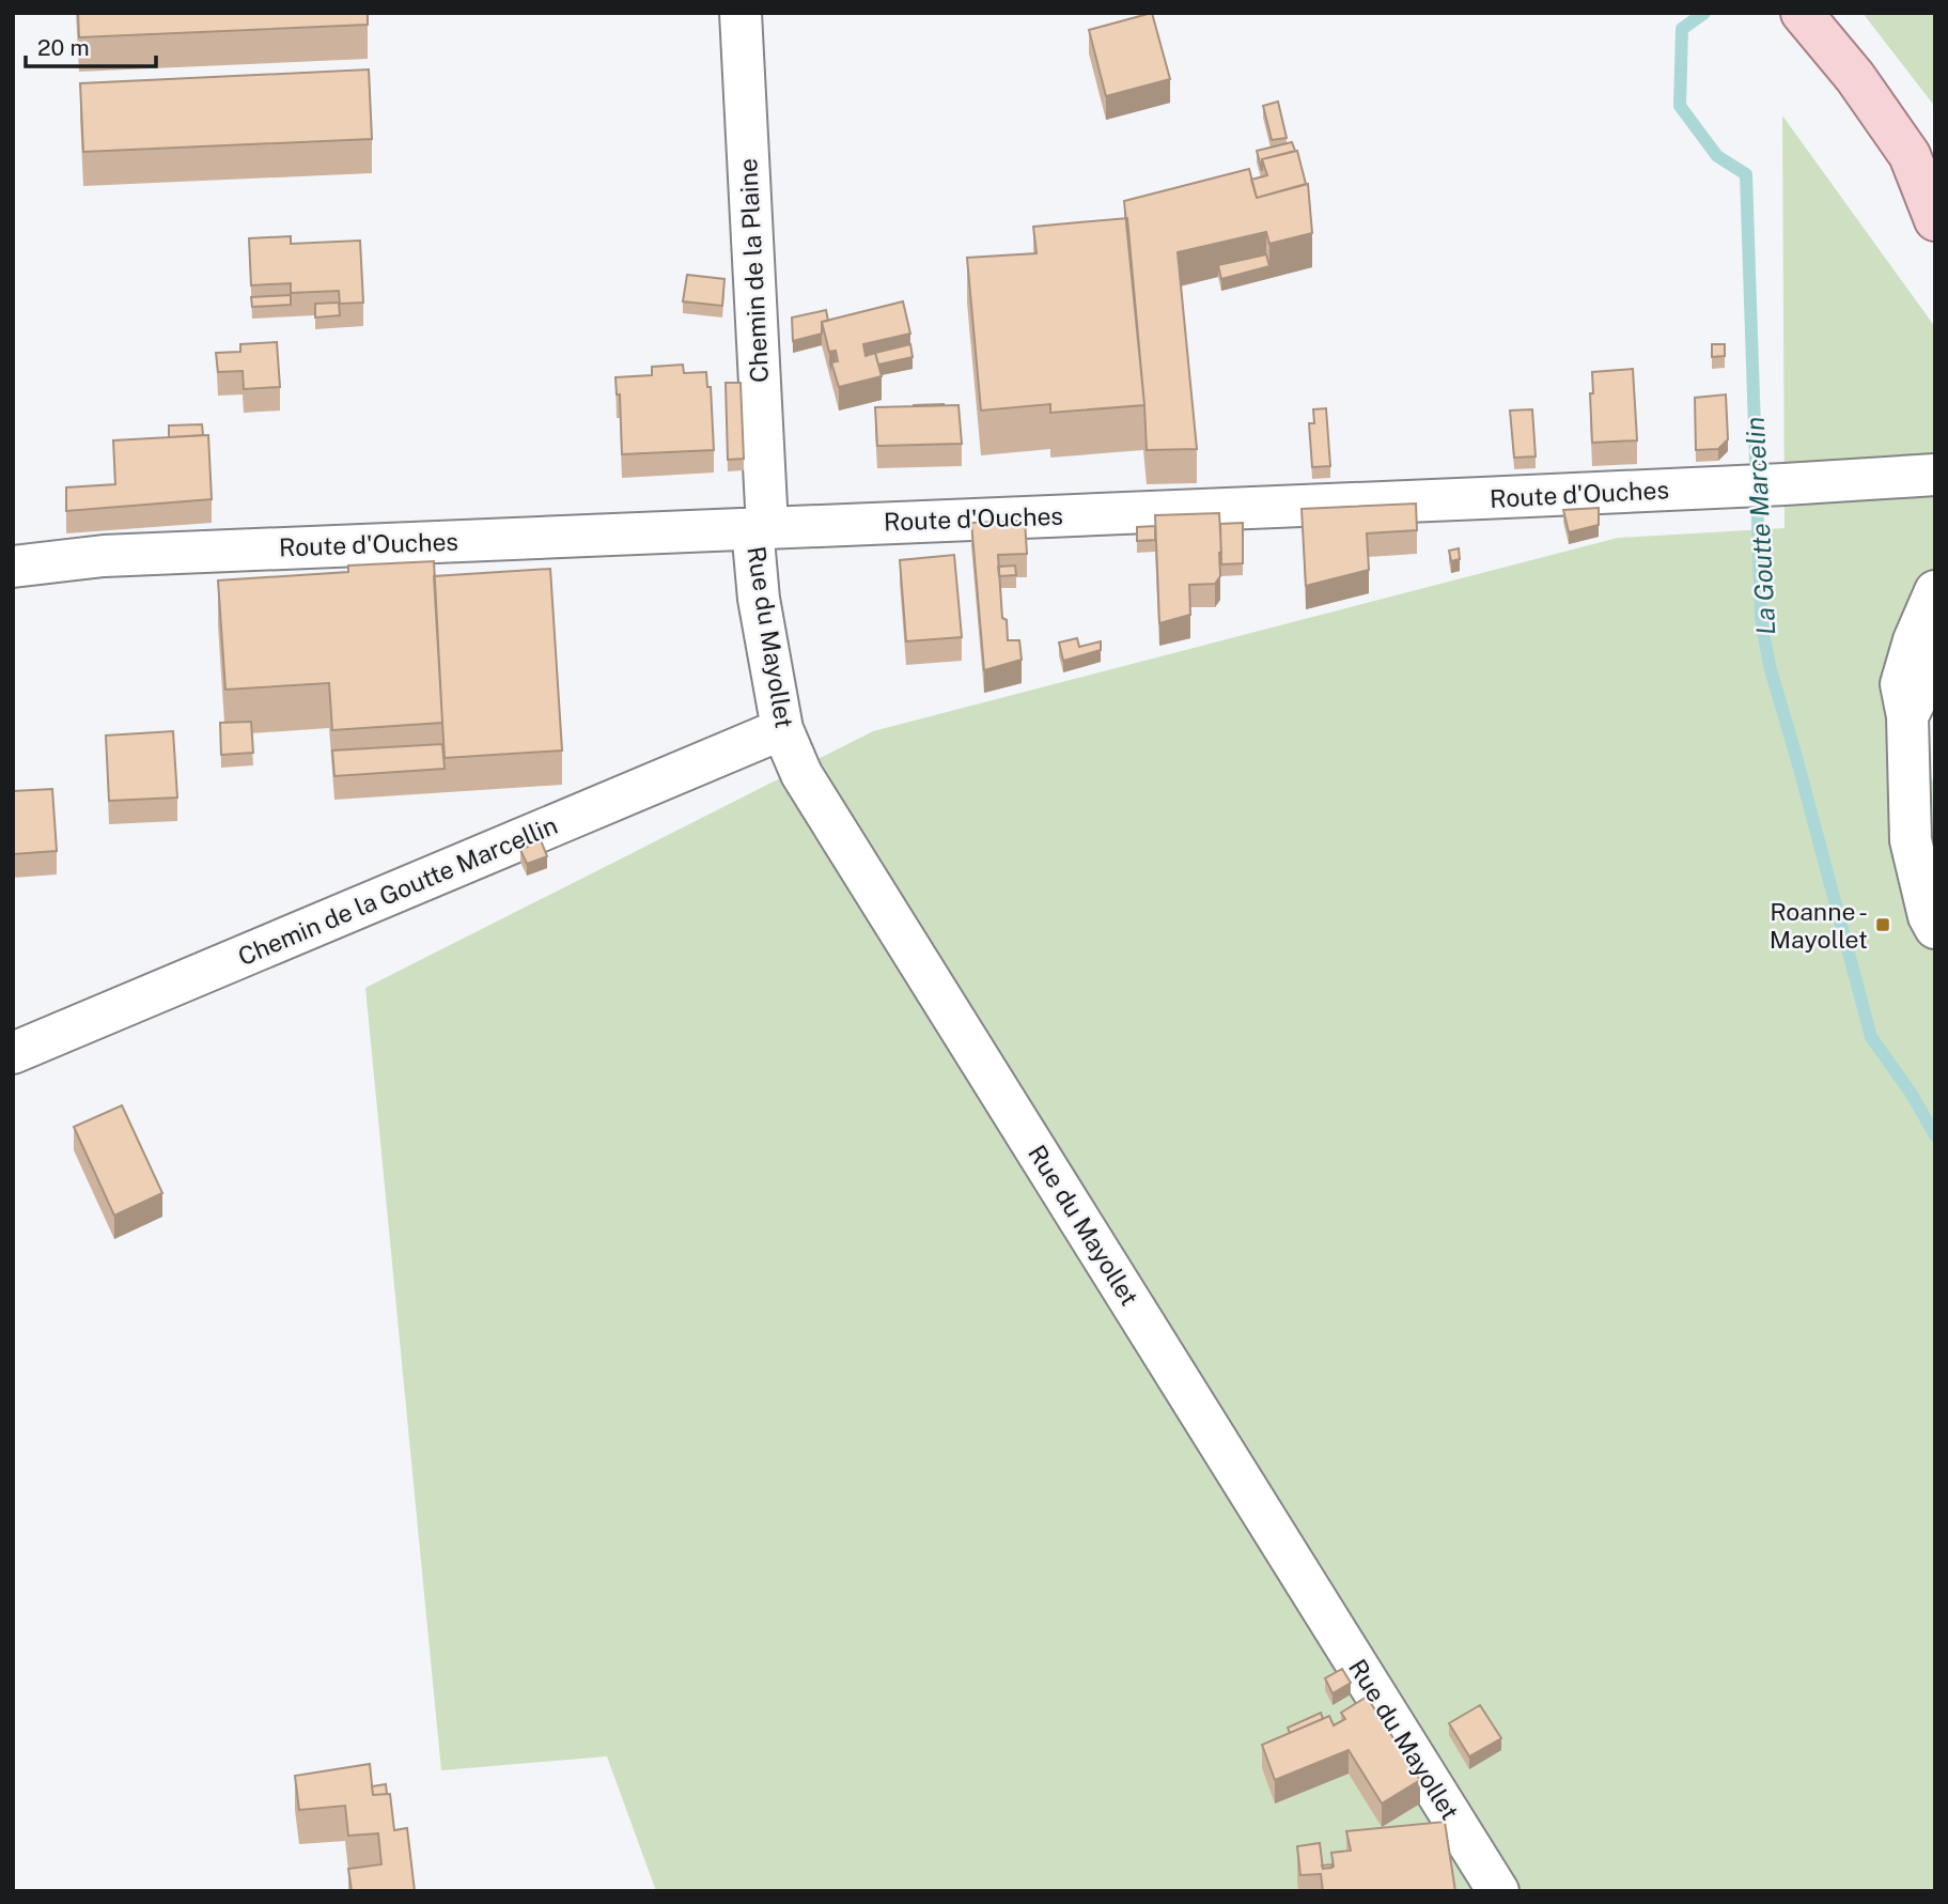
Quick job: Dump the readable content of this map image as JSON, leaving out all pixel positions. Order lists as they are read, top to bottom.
{
  "streets": {
    "street": [
      "Chemin de la Plaine",
      "Route d'Ouches",
      "Rue du Mayollet",
      "Chemin de la Goutte Marcellin"
    ]
  },
  "crossings": [
    ["Chemin de la Plaine", "Route d'Ouches"],
    ["Chemin de la Plaine", "Rue du Mayollet"],
    ["Route d'Ouches", "Rue du Mayollet"],
    ["Rue du Mayollet", "Chemin de la Goutte Marcellin"]
  ],
  "water": ["La Goutte Marcelin"],
  "places": {
    "transit": ["Roanne - Mayollet"]
  },
  "scale_bar": "20 m"
}
